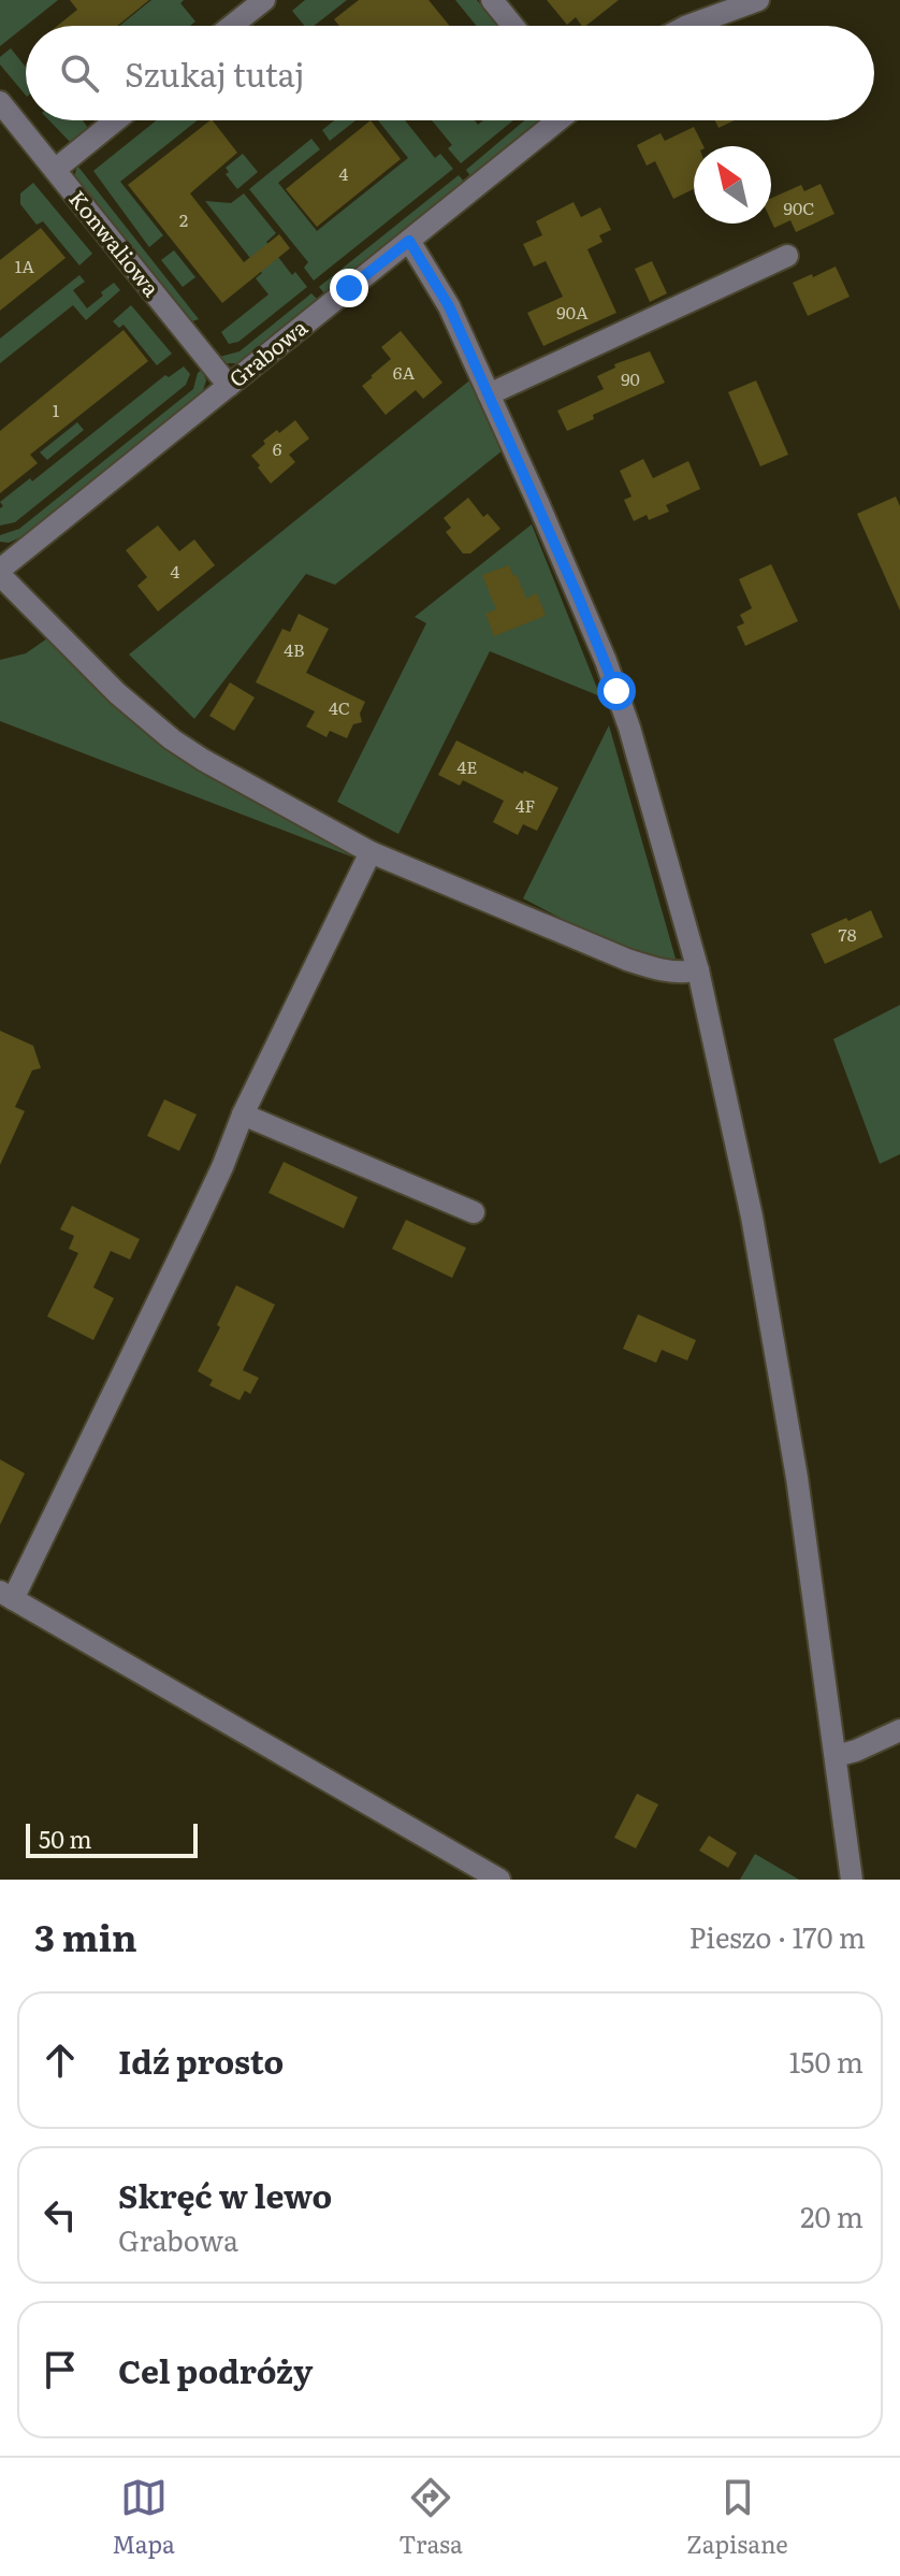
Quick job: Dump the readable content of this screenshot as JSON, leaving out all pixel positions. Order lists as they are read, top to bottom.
{
  "streets": {
    "street": ["Konwaliowa", "Grabowa"]
  },
  "crossings": [
    ["Konwaliowa", "Grabowa"]
  ],
  "house_numbers": [
    "4",
    "90C",
    "2",
    "1A",
    "90A",
    "6A",
    "90",
    "1",
    "6",
    "4",
    "4B",
    "4C",
    "4E",
    "4F",
    "78"
  ],
  "scale_bar": "50 m",
  "north": "top left",
  "page": {
    "search": "Szukaj tutaj",
    "scale": "50 m",
    "heading": ["3 min", "Pieszo · 170 m"],
    "list": [
      ["Idź prosto", "150 m"],
      ["Skręć w lewo", "Grabowa", "20 m"],
      "Cel podróży"
    ],
    "nav": ["Mapa", "Trasa", "Zapisane"]
  }
}
